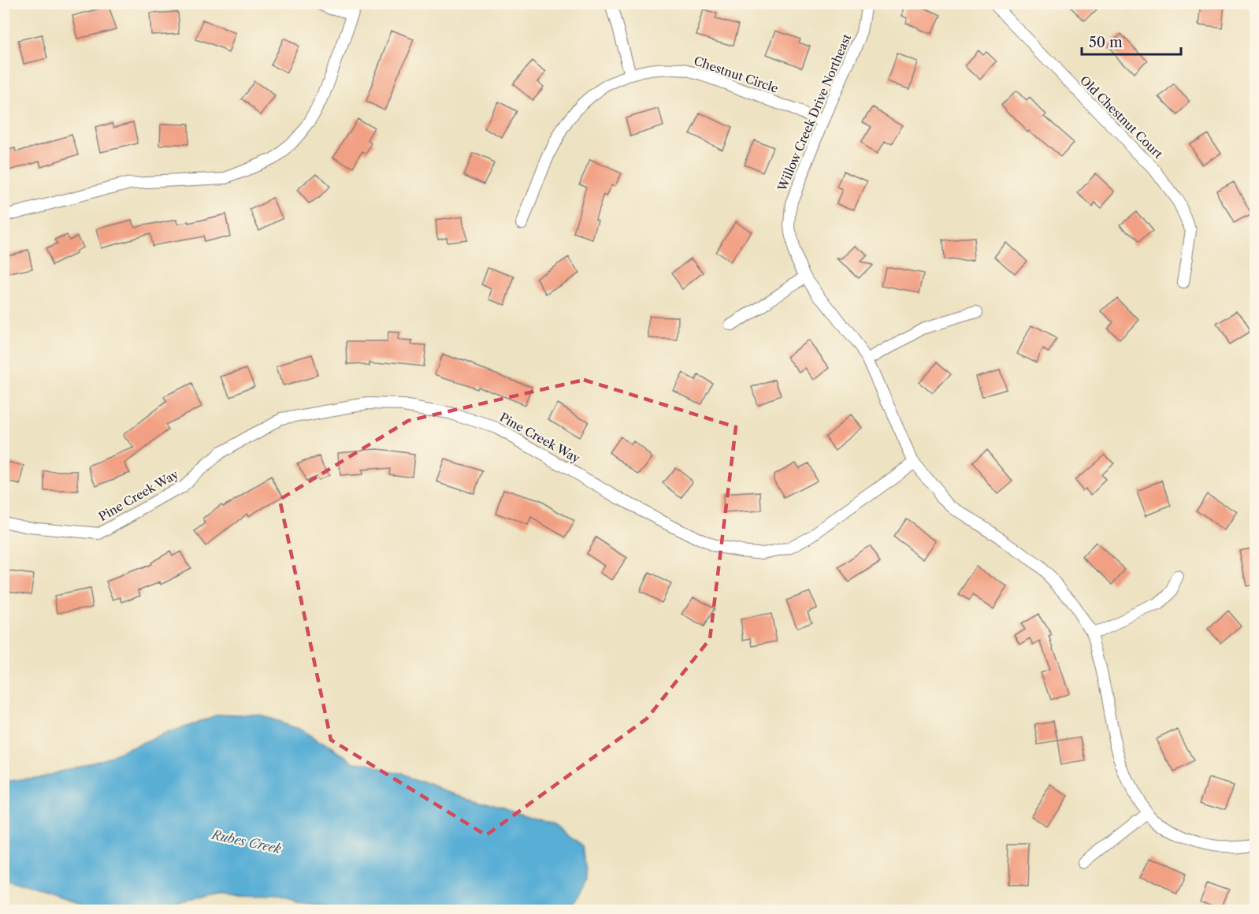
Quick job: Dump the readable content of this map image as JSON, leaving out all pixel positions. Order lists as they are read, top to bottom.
{
  "streets": {
    "street": [
      "Chestnut Circle",
      "Willow Creek Drive Northeast",
      "Old Chestnut Court",
      "Pine Creek Way"
    ]
  },
  "crossings": [
    ["Chestnut Circle", "Willow Creek Drive Northeast"],
    ["Willow Creek Drive Northeast", "Pine Creek Way"]
  ],
  "water": ["Rubes Creek"],
  "scale_bar": "50 m"
}
